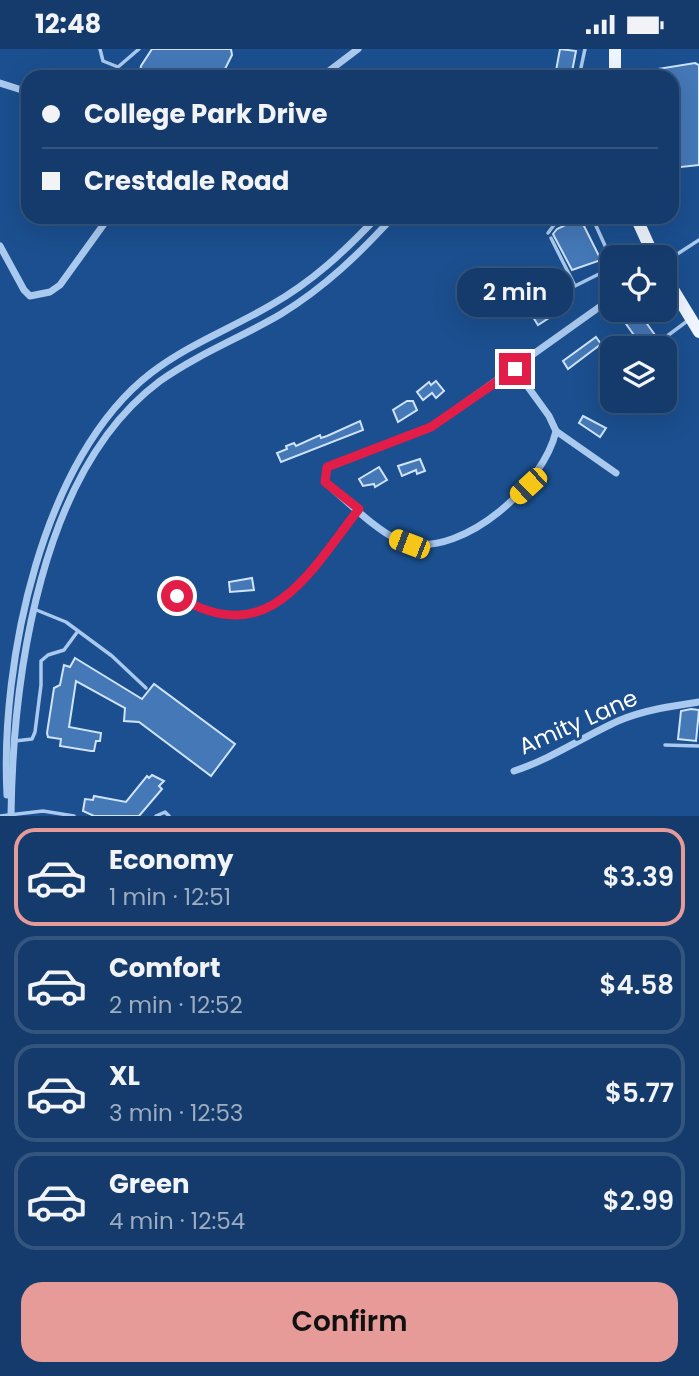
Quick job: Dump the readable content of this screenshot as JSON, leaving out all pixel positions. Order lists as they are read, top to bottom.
{
  "streets": {
    "street": ["Amity Lane"]
  },
  "page": {
    "status": "12:48",
    "banner": ["College Park Drive", "Crestdale Road"],
    "bubble": "2 min",
    "list": [
      {
        "name": "Economy",
        "note": "1 min · 12:51",
        "value": "$3.39"
      },
      {
        "name": "Comfort",
        "note": "2 min · 12:52",
        "value": "$4.58"
      },
      {
        "name": "XL",
        "note": "3 min · 12:53",
        "value": "$5.77"
      },
      {
        "name": "Green",
        "note": "4 min · 12:54",
        "value": "$2.99"
      }
    ],
    "buttons": "Confirm"
  }
}
